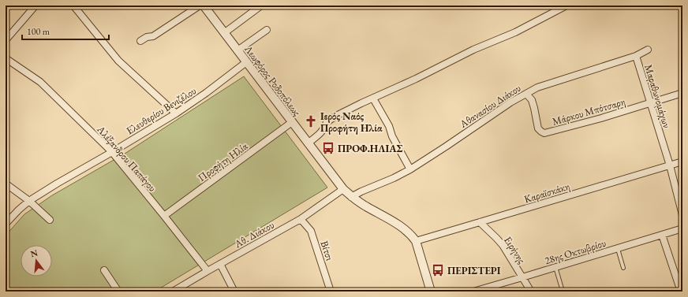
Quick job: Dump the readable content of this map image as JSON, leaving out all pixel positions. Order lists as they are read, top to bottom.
{
  "streets": {
    "street": [
      "Λεωφόρος Ροδοπόλεως",
      "Μαραθωνομάχων",
      "Αθανασίου Διάκου",
      "Ελευθερίου Βενιζέλου",
      "Μάρκου Μπότσαρη",
      "Αλέξανδρου Παπάγου",
      "Προφήτη Ηλία",
      "Καραϊσκάκη",
      "Αθ. Διάκου",
      "Ειρήνης",
      "Βίτσι",
      "28ης Οκτωβρίου"
    ]
  },
  "crossings": [
    ["Λεωφόρος Ροδοπόλεως", "Αθανασίου Διάκου"],
    ["Λεωφόρος Ροδοπόλεως", "Ελευθερίου Βενιζέλου"],
    ["Λεωφόρος Ροδοπόλεως", "Προφήτη Ηλία"],
    ["Λεωφόρος Ροδοπόλεως", "Καραϊσκάκη"],
    ["Λεωφόρος Ροδοπόλεως", "Αθ. Διάκου"],
    ["Μαραθωνομάχων", "Αθανασίου Διάκου"],
    ["Μαραθωνομάχων", "Μάρκου Μπότσαρη"],
    ["Μαραθωνομάχων", "Καραϊσκάκη"],
    ["Αθανασίου Διάκου", "Μάρκου Μπότσαρη"],
    ["Ελευθερίου Βενιζέλου", "Αλέξανδρου Παπάγου"],
    ["Αλέξανδρου Παπάγου", "Προφήτη Ηλία"],
    ["Αλέξανδρου Παπάγου", "Αθ. Διάκου"],
    ["Καραϊσκάκη", "Ειρήνης"],
    ["Αθ. Διάκου", "Βίτσι"],
    ["Ειρήνης", "28ης Οκτωβρίου"]
  ],
  "places": {
    "church": ["Ιερός Ναός Προφήτη Ηλία"],
    "bus stop": ["ΠΡΟΦ.ΗΛΙΑΣ", "ΠΕΡΙΣΤΕΡΙ"]
  },
  "scale_bar": "100 m",
  "north": "top"
}
